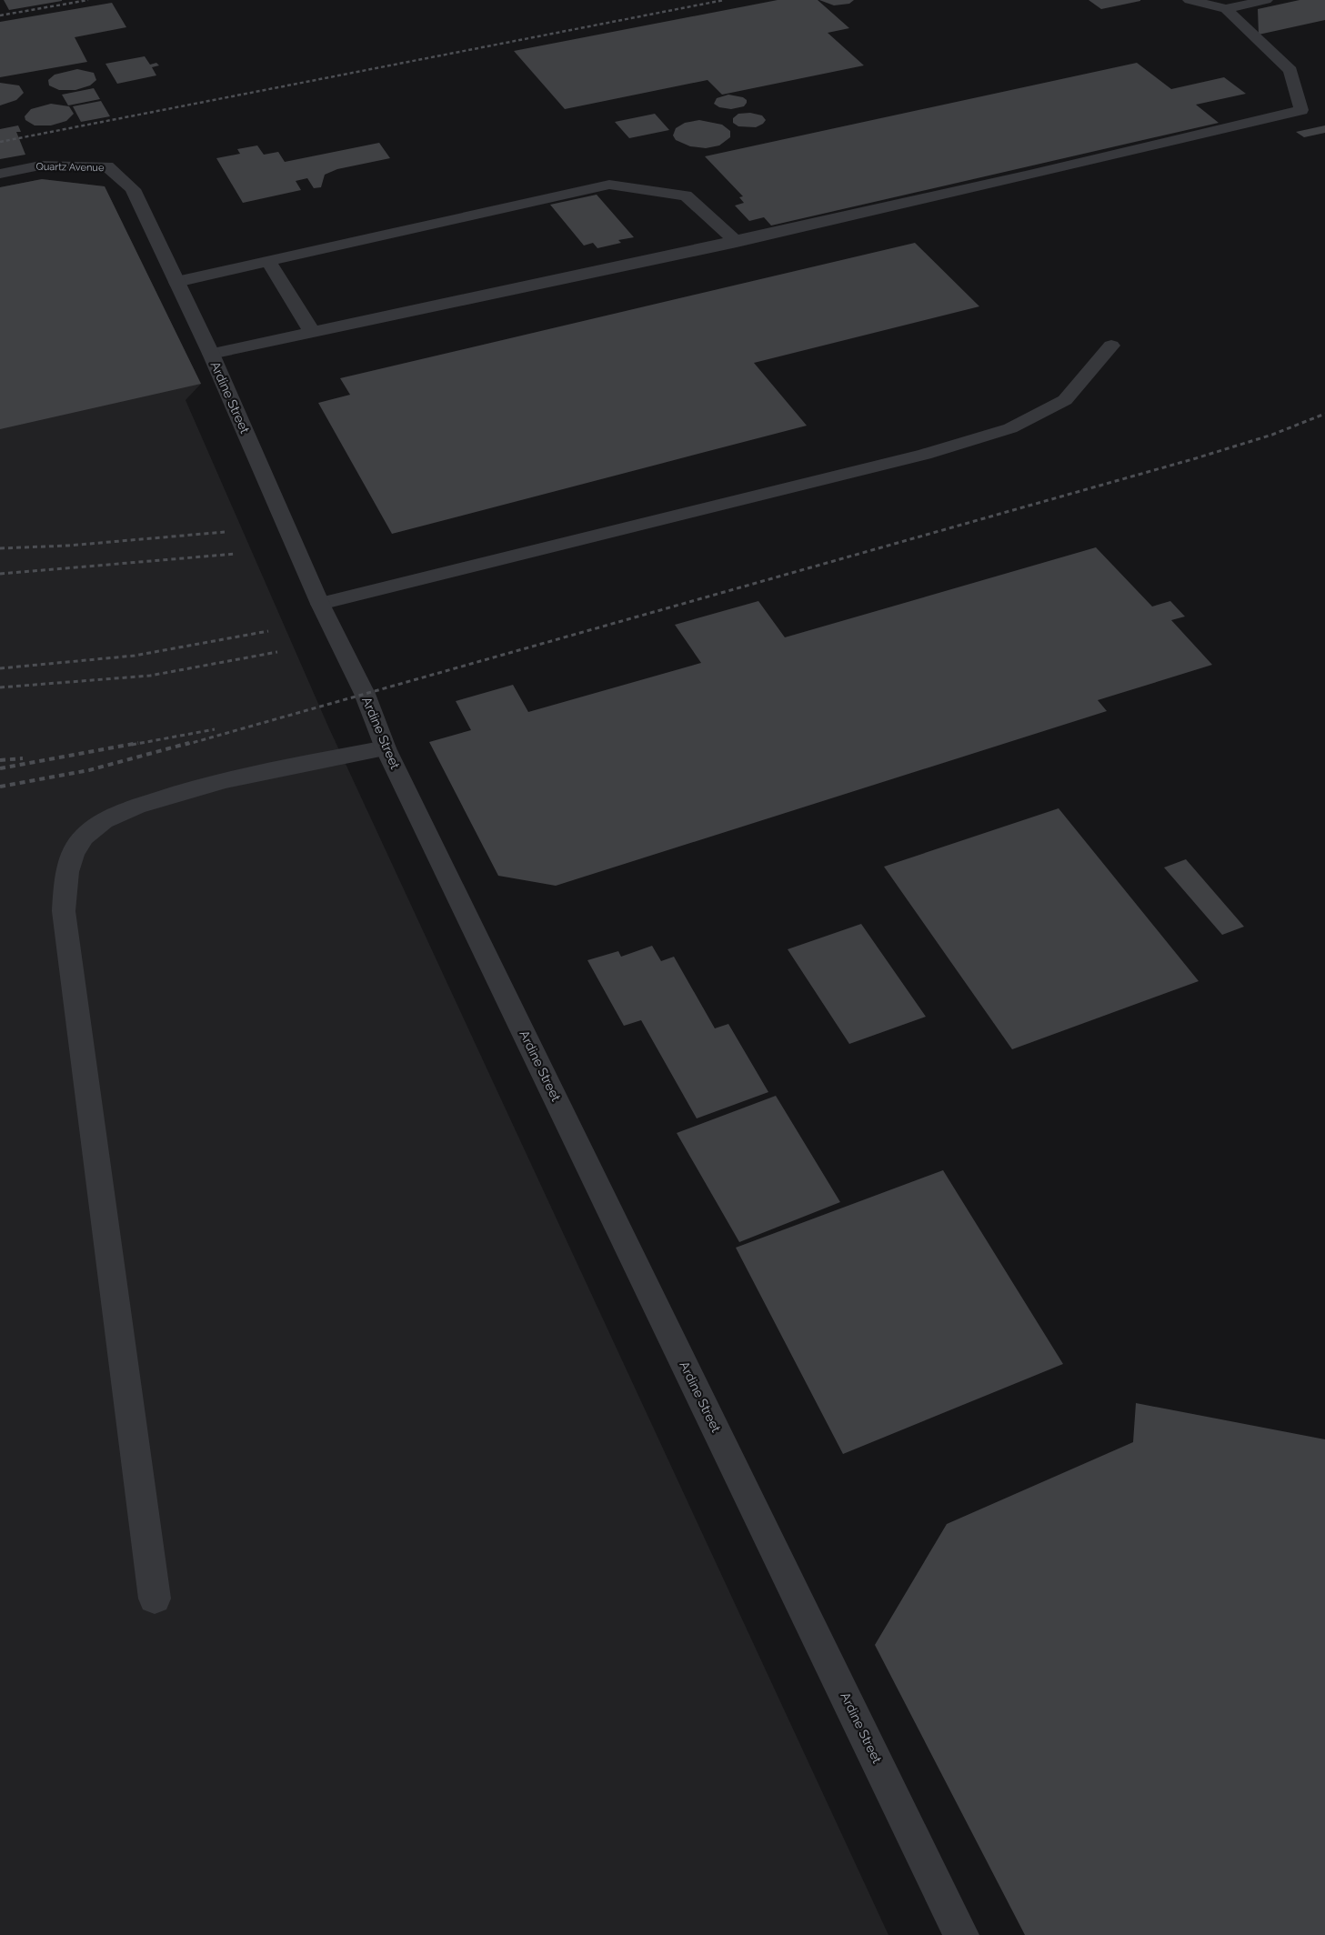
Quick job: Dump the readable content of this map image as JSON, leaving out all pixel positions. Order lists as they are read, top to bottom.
{
  "streets": {
    "street": ["Quartz Avenue", "Ardine Street"]
  },
  "crossings": [
    ["Quartz Avenue", "Ardine Street"]
  ]
}
